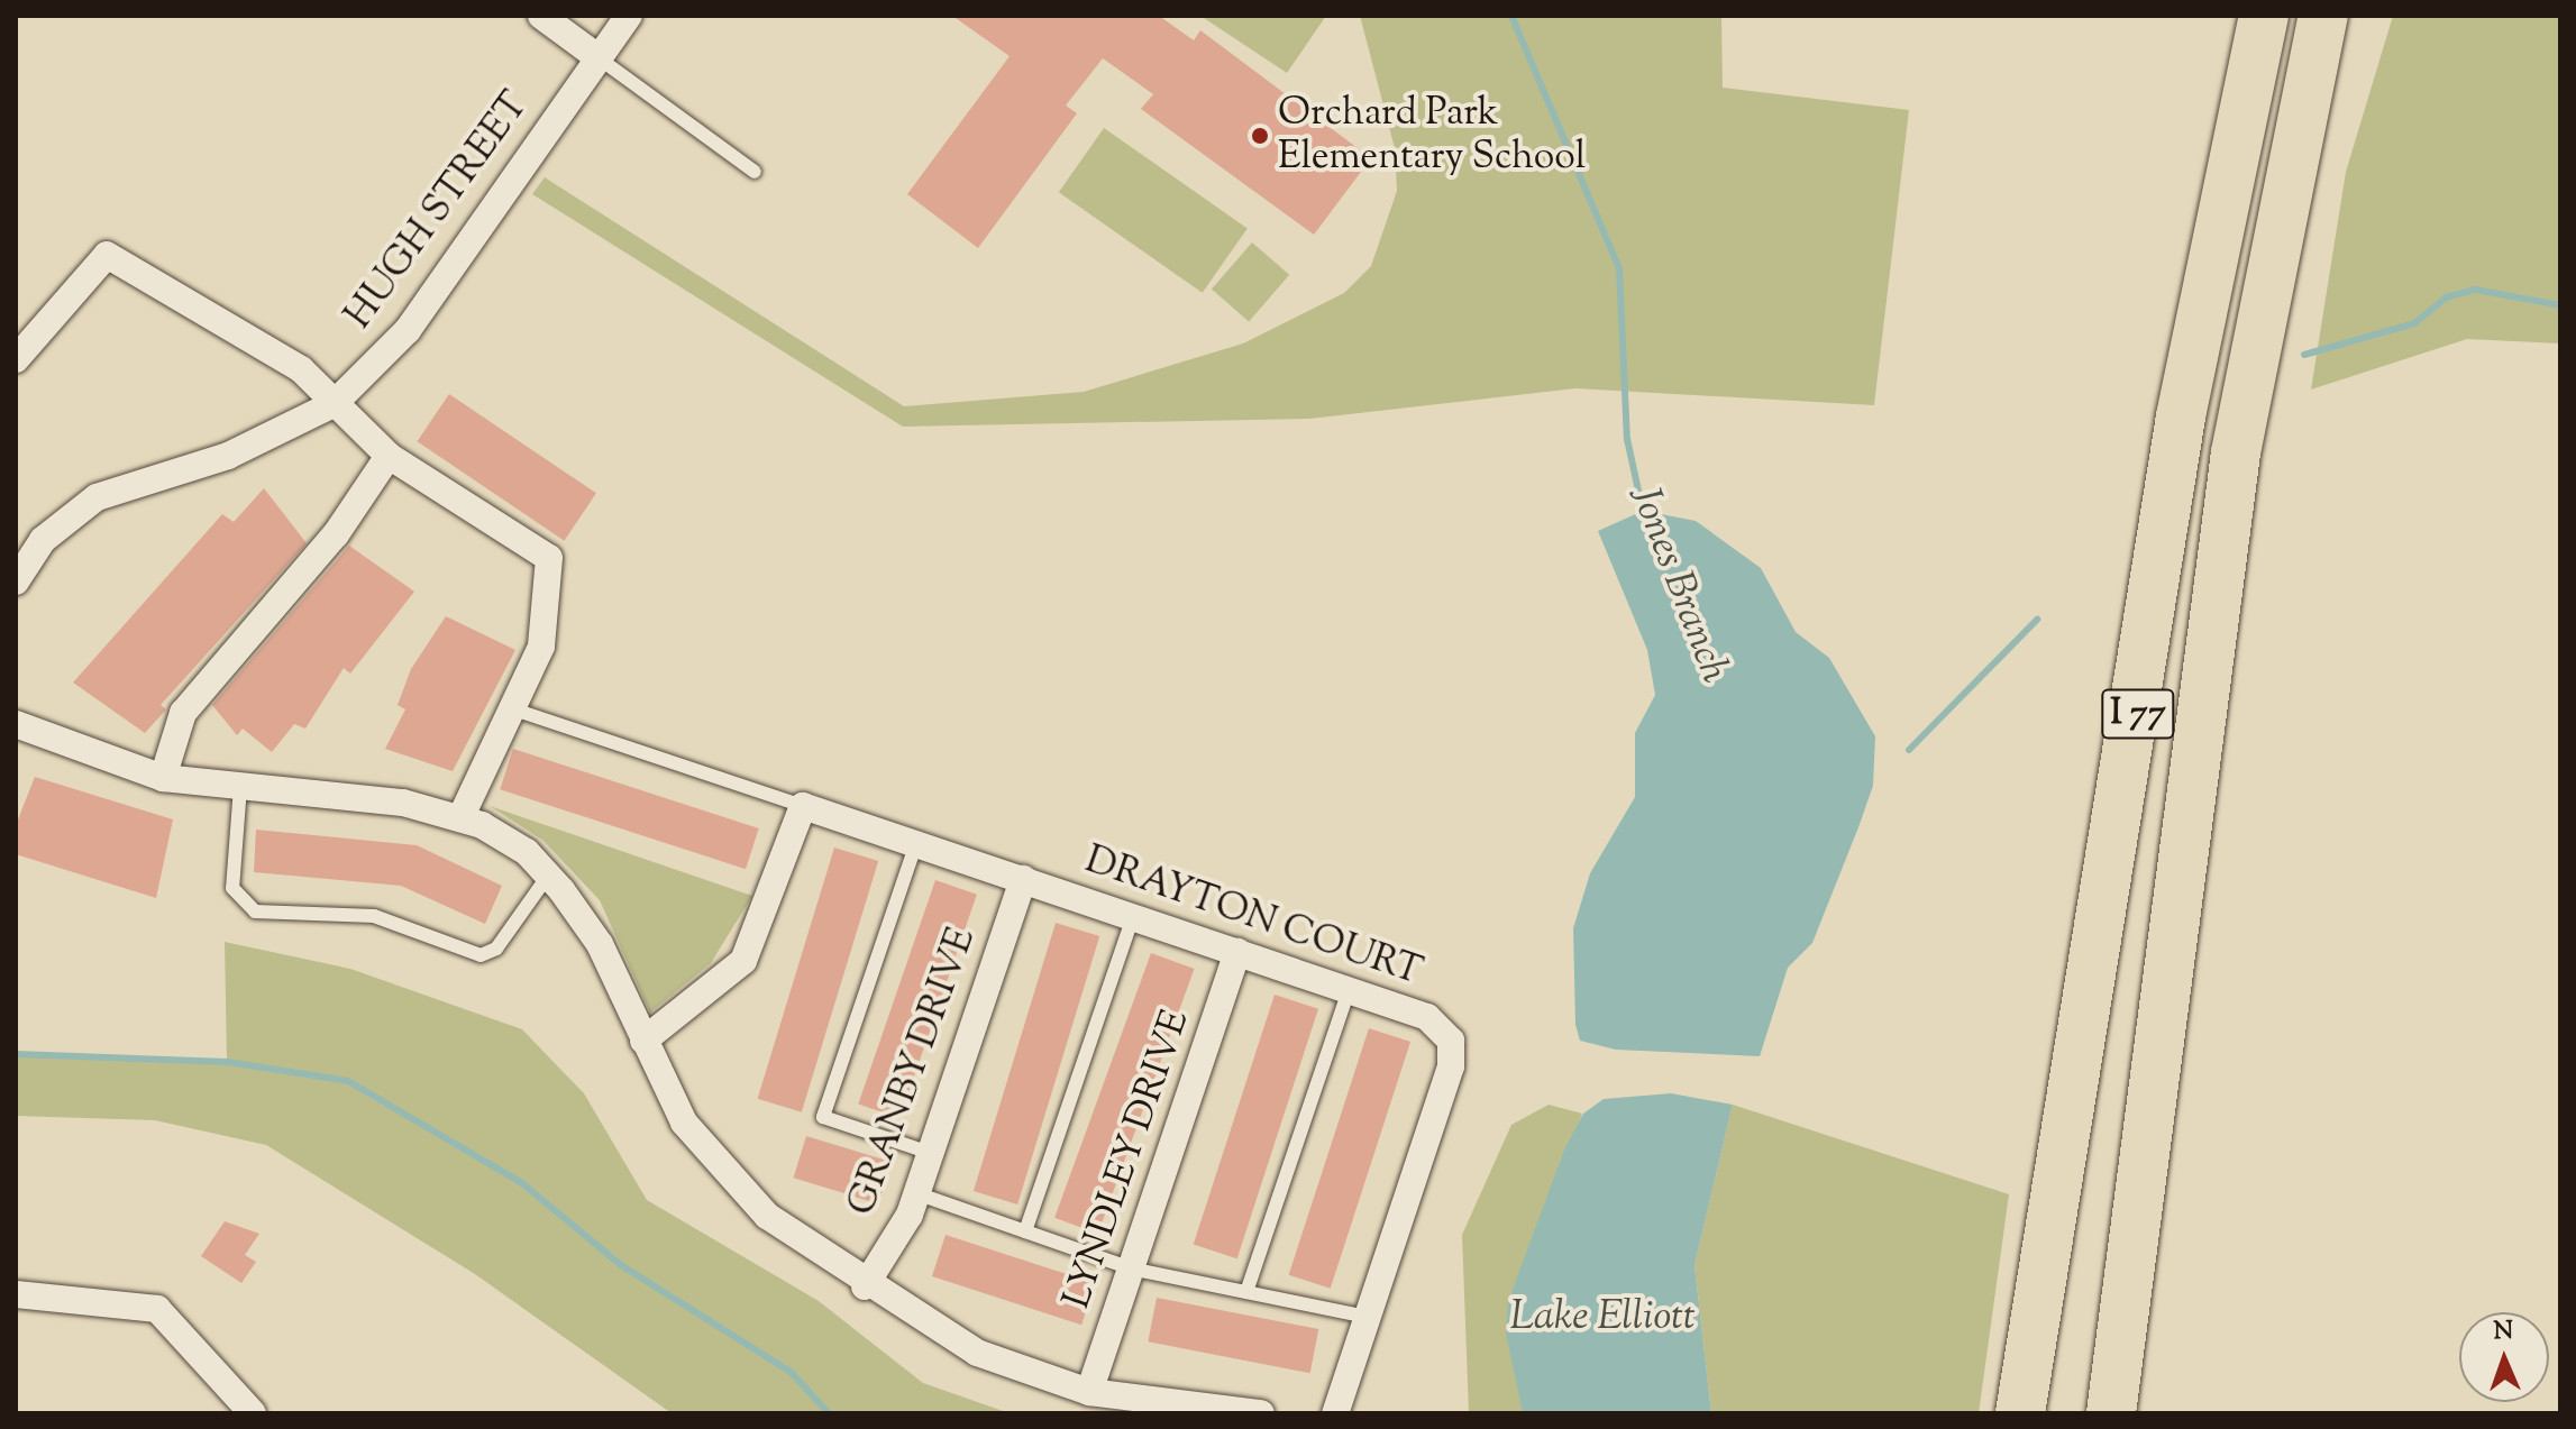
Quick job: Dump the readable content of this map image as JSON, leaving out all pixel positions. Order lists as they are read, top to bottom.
{
  "streets": {
    "highway": ["I 77"],
    "street": [
      "HUGH STREET",
      "DRAYTON COURT",
      "GRANBY DRIVE",
      "LYNDLEY DRIVE"
    ]
  },
  "crossings": [
    ["DRAYTON COURT", "GRANBY DRIVE"],
    ["DRAYTON COURT", "LYNDLEY DRIVE"]
  ],
  "water": ["Jones Branch", "Lake Elliott"],
  "places": ["Orchard Park Elementary School"],
  "north": "top"
}
